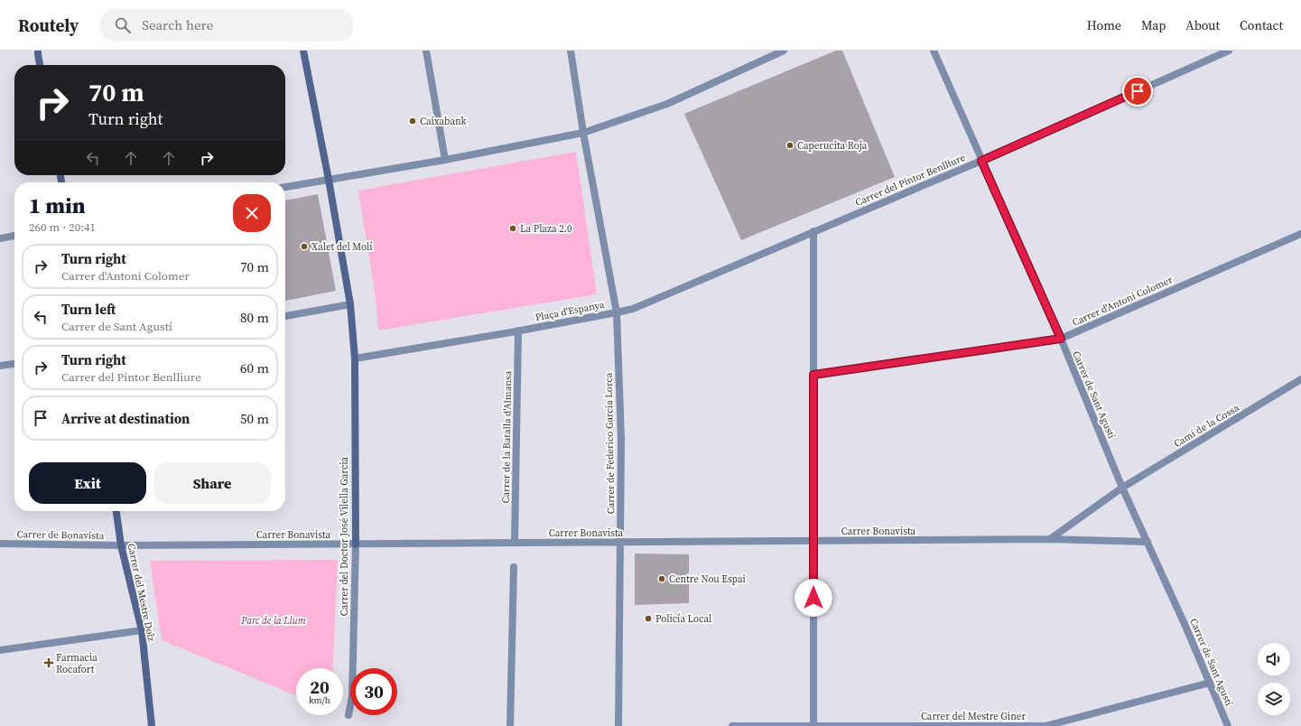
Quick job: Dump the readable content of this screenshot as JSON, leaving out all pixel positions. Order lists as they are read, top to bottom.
{
  "streets": {
    "street": [
      "Carrer del Pintor Benlliure",
      "Carrer d'Antoni Colomer",
      "Plaça d'Espanya",
      "Carrer de Sant Agustí",
      "Camí de la Cossa",
      "Carrer de la Batalla d'Almansa",
      "Carrer de Federico García Lorca",
      "Carrer Bonavista",
      "Carrer de Bonavista",
      "Carrer del Doctor José Vilella Garcia",
      "Carrer del Mestre Dolz",
      "Carrer del Mestre Giner"
    ]
  },
  "crossings": [
    ["Carrer del Pintor Benlliure", "Plaça d'Espanya"],
    ["Carrer del Pintor Benlliure", "Carrer de Sant Agustí"],
    ["Carrer del Pintor Benlliure", "Carrer de Federico García Lorca"],
    ["Carrer d'Antoni Colomer", "Carrer de Sant Agustí"],
    ["Plaça d'Espanya", "Carrer de la Batalla d'Almansa"],
    ["Plaça d'Espanya", "Carrer de Federico García Lorca"],
    ["Plaça d'Espanya", "Carrer del Doctor José Vilella Garcia"],
    ["Carrer de Sant Agustí", "Camí de la Cossa"],
    ["Carrer de Sant Agustí", "Carrer Bonavista"],
    ["Carrer de Sant Agustí", "Carrer del Mestre Giner"],
    ["Carrer de la Batalla d'Almansa", "Carrer Bonavista"],
    ["Carrer de Federico García Lorca", "Carrer Bonavista"],
    ["Carrer Bonavista", "Carrer de Bonavista"],
    ["Carrer Bonavista", "Carrer del Doctor José Vilella Garcia"],
    ["Carrer Bonavista", "Carrer del Mestre Dolz"],
    ["Carrer de Bonavista", "Carrer del Mestre Dolz"]
  ],
  "parks": ["Parc de la Llum"],
  "places": {
    "other": [
      "Caixabank",
      "Caperucita Roja",
      "La Plaza 2.0",
      "Xalet del Molí",
      "Centre Nou Espai",
      "Policía Local"
    ],
    "health": ["Farmacia Rocafort"]
  },
  "page": {
    "header": "Routely",
    "search": "Search here",
    "nav": [
      "Home",
      "Map",
      "About",
      "Contact"
    ],
    "turn": ["70 m", "Turn right"],
    "heading": ["1 min", "260 m · 20:41"],
    "list": [
      {
        "name": "Turn right",
        "note": "Carrer d'Antoni Colomer",
        "value": "70 m"
      },
      {
        "name": "Turn left",
        "note": "Carrer de Sant Agustí",
        "value": "80 m"
      },
      {
        "name": "Turn right",
        "note": "Carrer del Pintor Benlliure",
        "value": "60 m"
      },
      {
        "name": "Arrive at destination",
        "value": "50 m"
      }
    ],
    "buttons": ["Exit", "Share"],
    "speed": "20 km/h",
    "limit": "30"
  }
}
